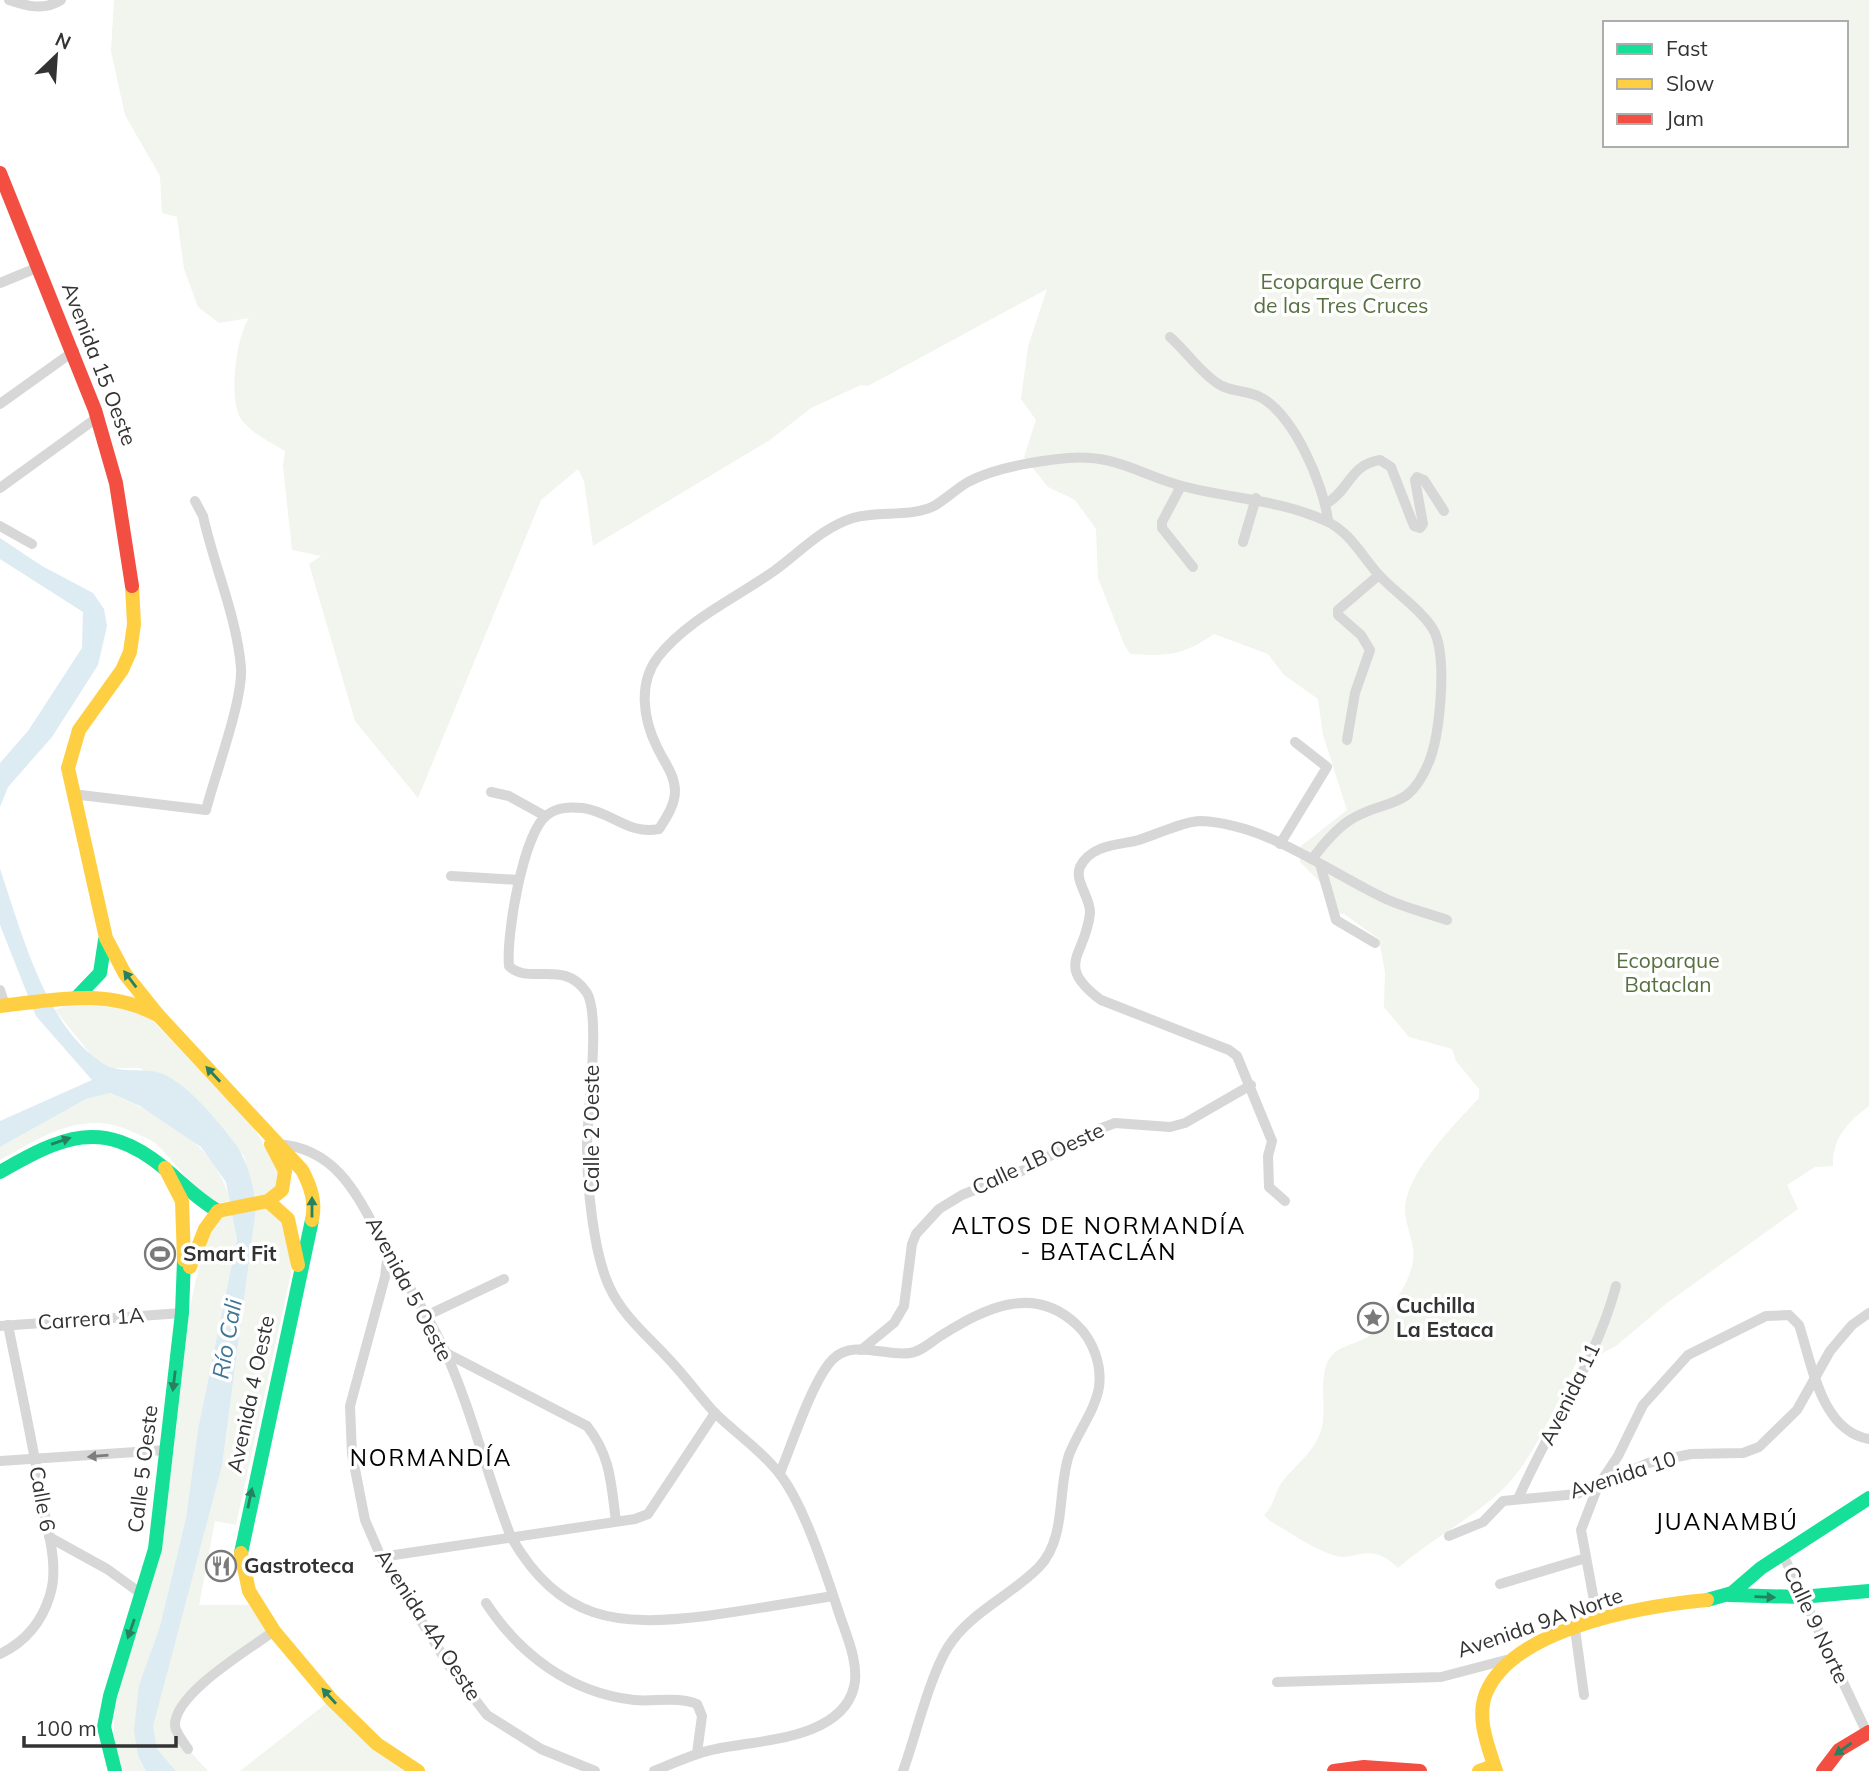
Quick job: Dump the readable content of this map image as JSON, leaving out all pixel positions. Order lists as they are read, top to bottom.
{
  "streets": {
    "main road": [
      "Avenida 15 Oeste",
      "Avenida 4 Oeste",
      "Calle 5 Oeste",
      "Avenida 9A Norte"
    ],
    "street": [
      "Calle 2 Oeste",
      "Calle 1B Oeste",
      "Avenida 5 Oeste",
      "Carrera 1A",
      "Avenida 11",
      "Avenida 10",
      "Calle 6",
      "Avenida 4A Oeste",
      "Calle 9 Norte"
    ]
  },
  "crossings": [
    ["Avenida 15 Oeste", "Avenida 4 Oeste"],
    ["Calle 2 Oeste", "Avenida 5 Oeste"],
    ["Avenida 5 Oeste", "Avenida 4 Oeste"],
    ["Avenida 5 Oeste", "Avenida 4A Oeste"],
    ["Carrera 1A", "Calle 5 Oeste"],
    ["Carrera 1A", "Calle 6"],
    ["Avenida 11", "Avenida 10"],
    ["Avenida 9A Norte", "Calle 9 Norte"]
  ],
  "one_way": ["Avenida 4 Oeste", "Calle 5 Oeste"],
  "districts": ["ALTOS DE NORMANDÍA - BATACLÁN", "NORMANDÍA", "JUANAMBÚ"],
  "water": ["Río Cali"],
  "parks": ["Ecoparque Cerro de las Tres Cruces", "Ecoparque Bataclan"],
  "places": {
    "sports": ["Smart Fit"],
    "place": ["Cuchilla La Estaca"],
    "restaurant": ["Gastroteca"]
  },
  "legend": ["Fast", "Slow", "Jam"],
  "scale_bar": "100 m",
  "north": "top right"
}
